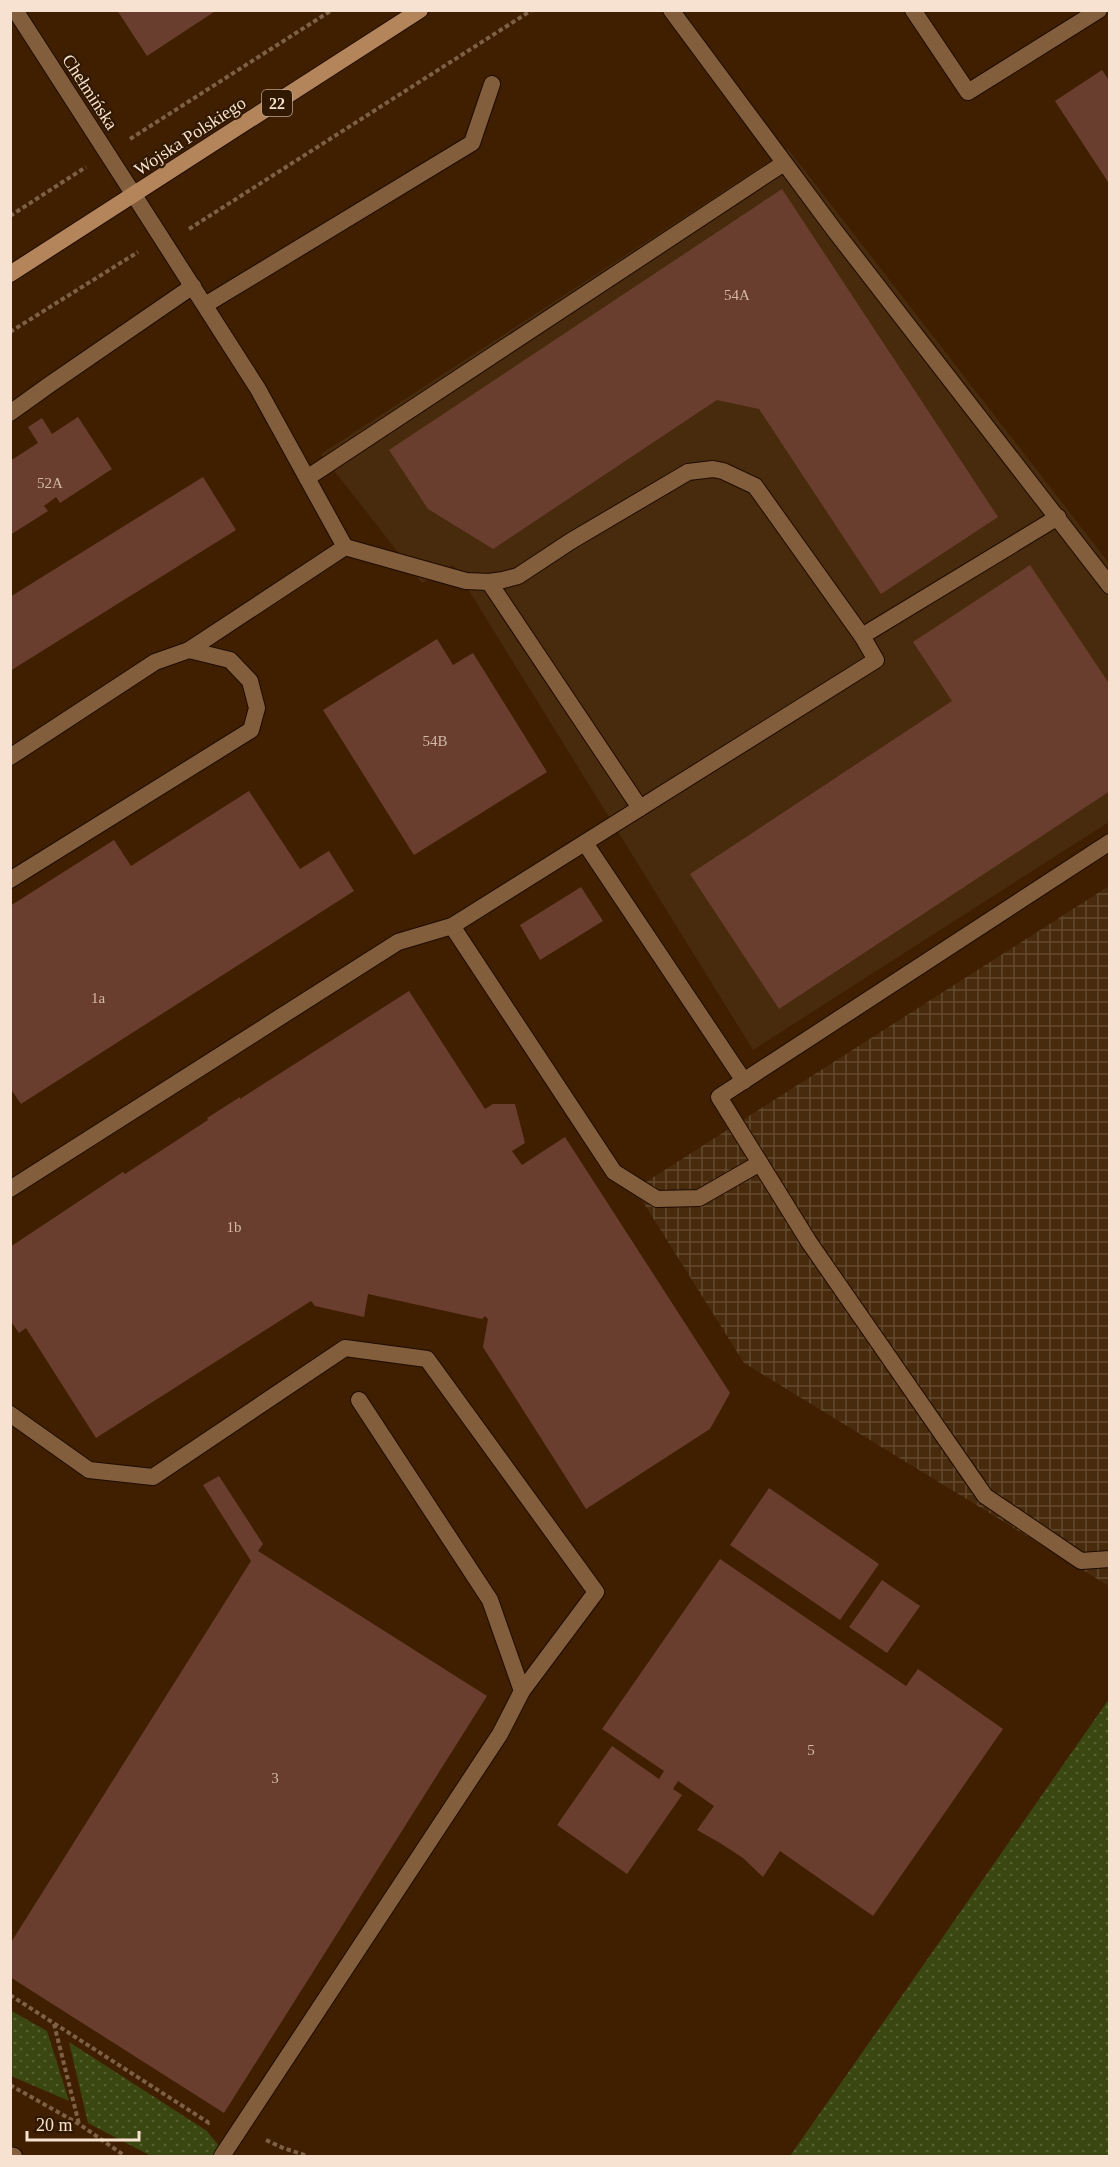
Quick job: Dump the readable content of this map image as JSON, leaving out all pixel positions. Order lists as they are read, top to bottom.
{
  "streets": {
    "main road": ["22", "Wojska Polskiego"],
    "street": ["Chełmińska"]
  },
  "crossings": [
    ["Chełmińska", "Wojska Polskiego"]
  ],
  "house_numbers": [
    "54A",
    "52A",
    "54B",
    "1a",
    "1b",
    "5",
    "3"
  ],
  "scale_bar": "20 m"
}
